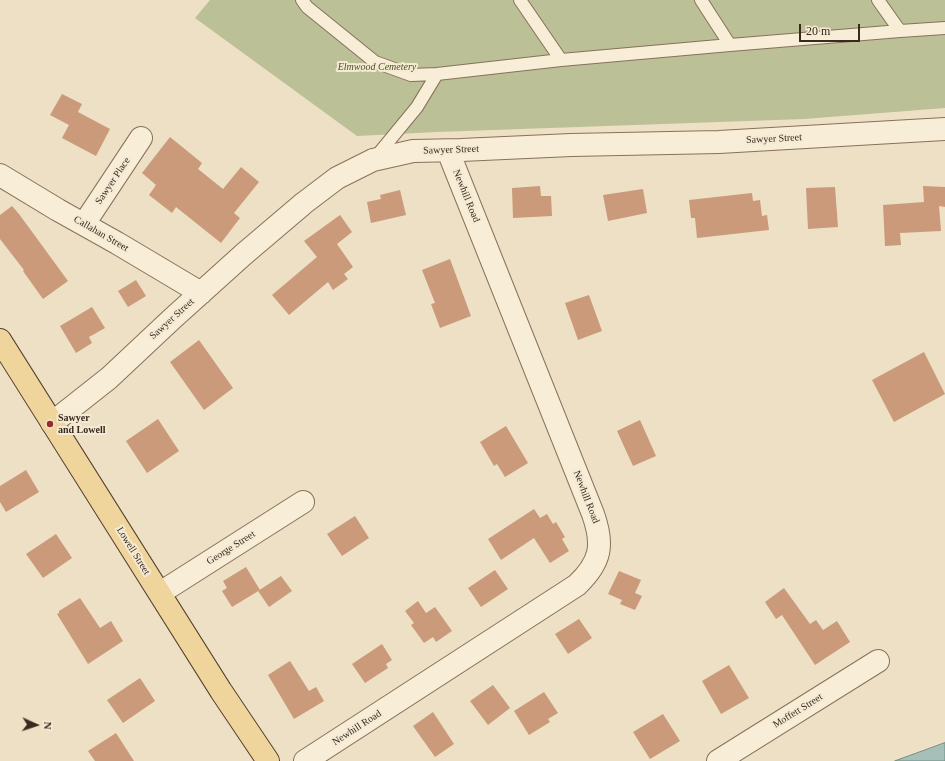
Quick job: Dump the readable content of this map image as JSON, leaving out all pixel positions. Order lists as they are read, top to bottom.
{
  "streets": {
    "main road": ["Lowell Street"],
    "street": [
      "Sawyer Street",
      "Sawyer Place",
      "Newhill Road",
      "Callahan Street",
      "George Street",
      "Moffett Street"
    ]
  },
  "crossings": [
    ["Sawyer Street", "Newhill Road"],
    ["Sawyer Street", "Callahan Street"],
    ["Sawyer Street", "Lowell Street"],
    ["Sawyer Place", "Callahan Street"],
    ["George Street", "Lowell Street"]
  ],
  "parks": ["Elmwood Cemetery"],
  "places": ["Sawyer and Lowell"],
  "scale_bar": "20 m",
  "north": "right"
}
